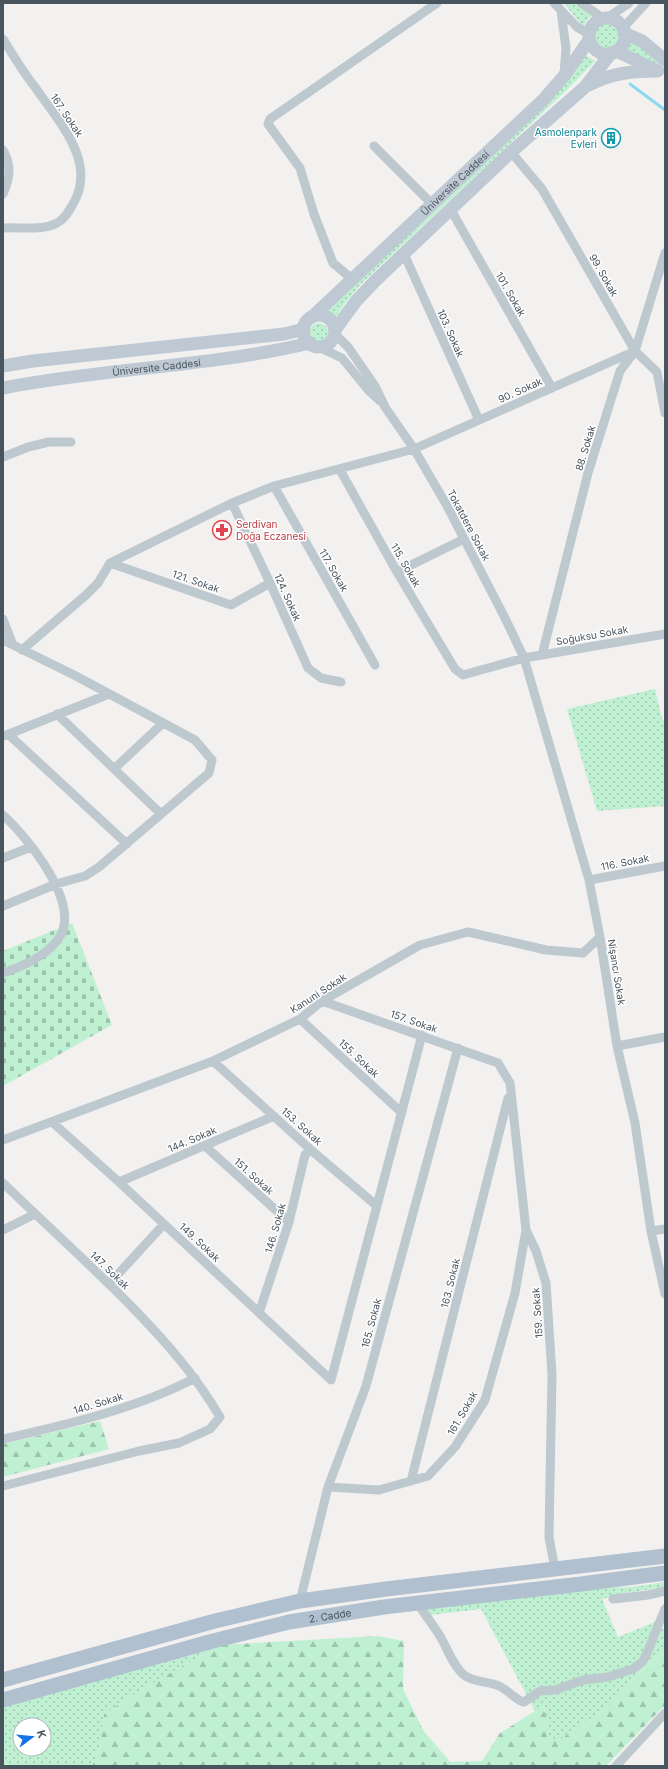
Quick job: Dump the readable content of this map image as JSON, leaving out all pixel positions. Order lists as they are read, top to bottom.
{
  "streets": {
    "main road": ["Üniversite Caddesi", "2. Cadde"],
    "street": [
      "167. Sokak",
      "99. Sokak",
      "101. Sokak",
      "103. Sokak",
      "90. Sokak",
      "88. Sokak",
      "Tokatdere Sokak",
      "115. Sokak",
      "117. Sokak",
      "121. Sokak",
      "124. Sokak",
      "Soğuksu Sokak",
      "116. Sokak",
      "Nişancı Sokak",
      "Kanuni Sokak",
      "157. Sokak",
      "155. Sokak",
      "153. Sokak",
      "144. Sokak",
      "151. Sokak",
      "146. Sokak",
      "149. Sokak",
      "147. Sokak",
      "163. Sokak",
      "159. Sokak",
      "165. Sokak",
      "140. Sokak",
      "161. Sokak"
    ]
  },
  "crossings": [
    ["Üniversite Caddesi", "99. Sokak"],
    ["Üniversite Caddesi", "101. Sokak"],
    ["Üniversite Caddesi", "103. Sokak"],
    ["Üniversite Caddesi", "Tokatdere Sokak"],
    ["99. Sokak", "90. Sokak"],
    ["99. Sokak", "88. Sokak"],
    ["101. Sokak", "90. Sokak"],
    ["103. Sokak", "90. Sokak"],
    ["90. Sokak", "88. Sokak"],
    ["90. Sokak", "Tokatdere Sokak"],
    ["90. Sokak", "115. Sokak"],
    ["90. Sokak", "117. Sokak"],
    ["90. Sokak", "121. Sokak"],
    ["90. Sokak", "124. Sokak"],
    ["88. Sokak", "Soğuksu Sokak"],
    ["Tokatdere Sokak", "Soğuksu Sokak"],
    ["Tokatdere Sokak", "Nişancı Sokak"],
    ["115. Sokak", "Soğuksu Sokak"],
    ["121. Sokak", "124. Sokak"],
    ["Soğuksu Sokak", "Nişancı Sokak"],
    ["116. Sokak", "Nişancı Sokak"],
    ["Nişancı Sokak", "Kanuni Sokak"],
    ["Kanuni Sokak", "157. Sokak"],
    ["Kanuni Sokak", "155. Sokak"],
    ["Kanuni Sokak", "153. Sokak"],
    ["Kanuni Sokak", "149. Sokak"],
    ["157. Sokak", "159. Sokak"],
    ["157. Sokak", "165. Sokak"],
    ["153. Sokak", "144. Sokak"],
    ["153. Sokak", "146. Sokak"],
    ["153. Sokak", "149. Sokak"],
    ["144. Sokak", "151. Sokak"],
    ["144. Sokak", "149. Sokak"],
    ["151. Sokak", "146. Sokak"],
    ["146. Sokak", "149. Sokak"],
    ["147. Sokak", "140. Sokak"],
    ["163. Sokak", "159. Sokak"],
    ["163. Sokak", "161. Sokak"],
    ["159. Sokak", "161. Sokak"],
    ["159. Sokak", "2. Cadde"],
    ["165. Sokak", "161. Sokak"],
    ["165. Sokak", "2. Cadde"]
  ],
  "places": {
    "building": ["Asmolenpark Evleri"],
    "pharmacy": ["Serdivan Doğa Eczanesi"]
  },
  "north": "right"
}
